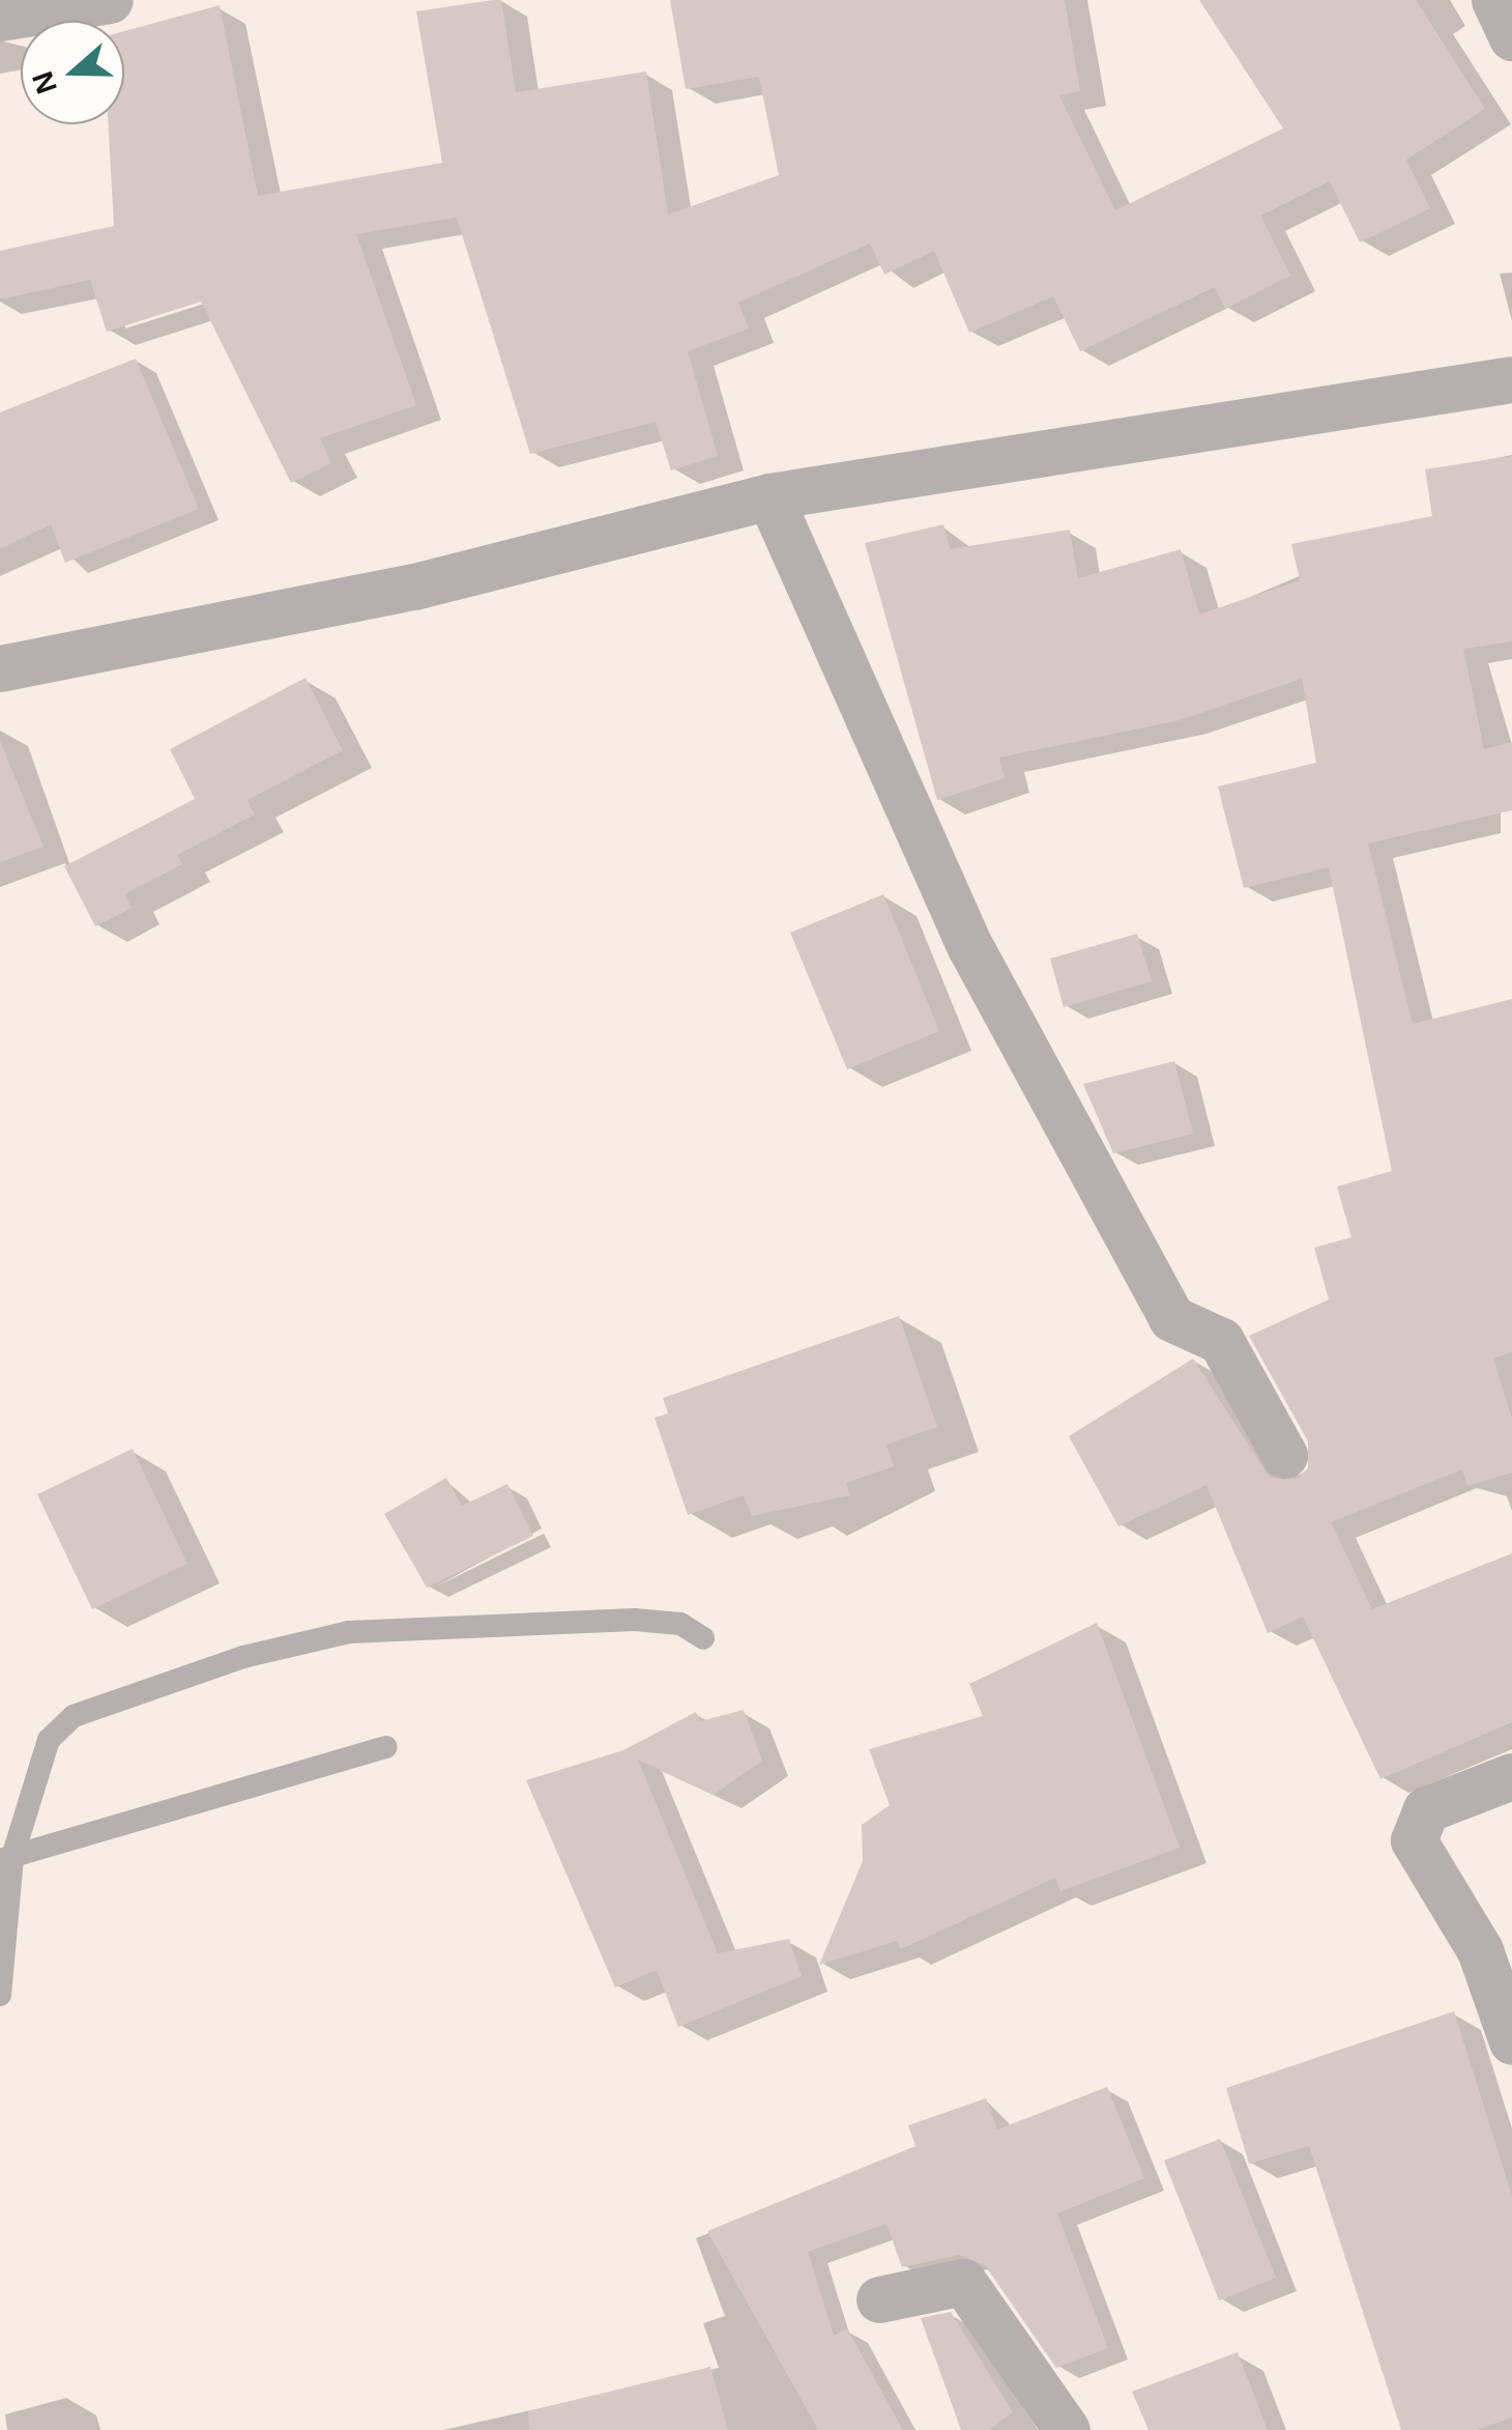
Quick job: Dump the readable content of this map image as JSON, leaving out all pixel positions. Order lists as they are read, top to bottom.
{
  "north": "left"
}
